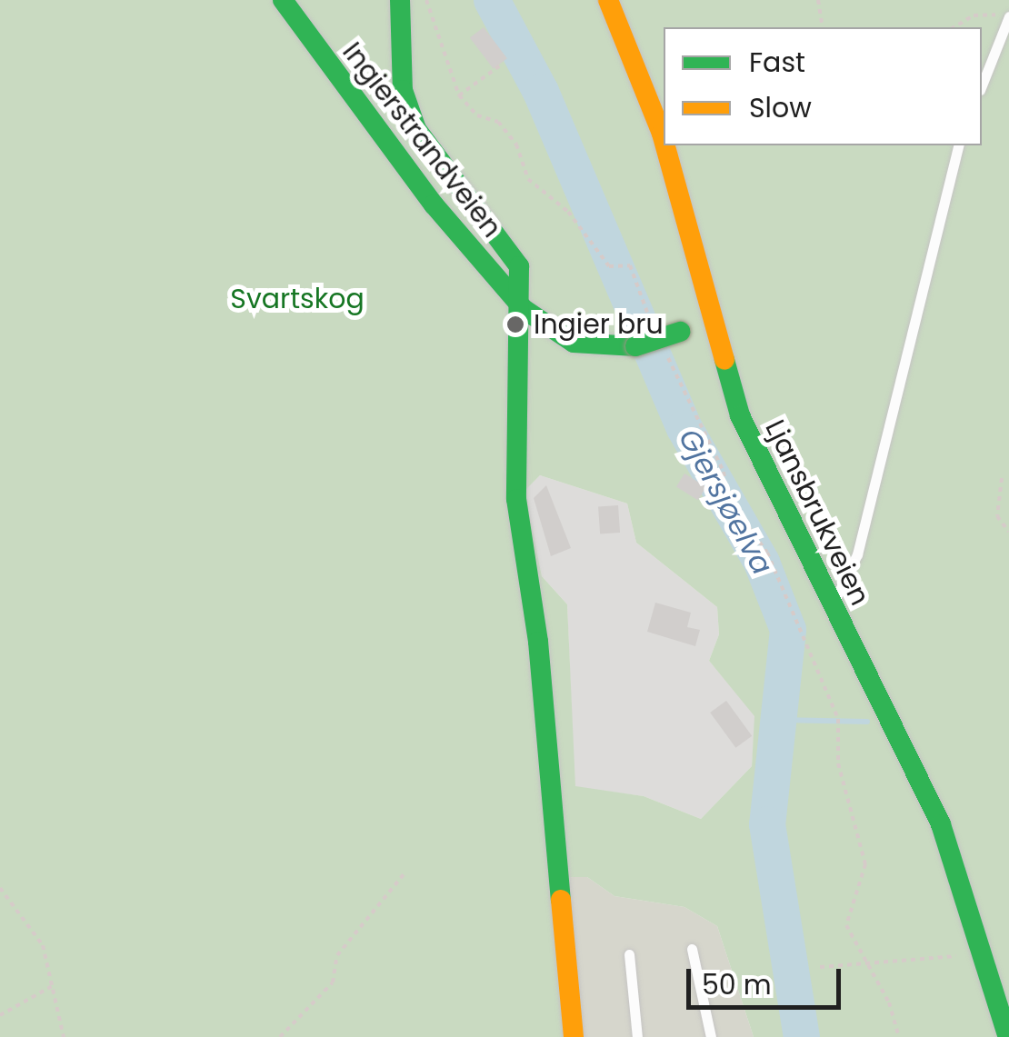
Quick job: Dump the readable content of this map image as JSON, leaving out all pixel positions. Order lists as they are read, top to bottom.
{
  "streets": {
    "main road": ["Ingierstrandveien", "Ljansbrukveien"]
  },
  "crossings": [
    ["Ingierstrandveien", "Ljansbrukveien"]
  ],
  "water": ["Gjersjøelva"],
  "parks": ["Svartskog"],
  "places": ["Ingier bru"],
  "legend": ["Fast", "Slow"],
  "scale_bar": "50 m"
}
